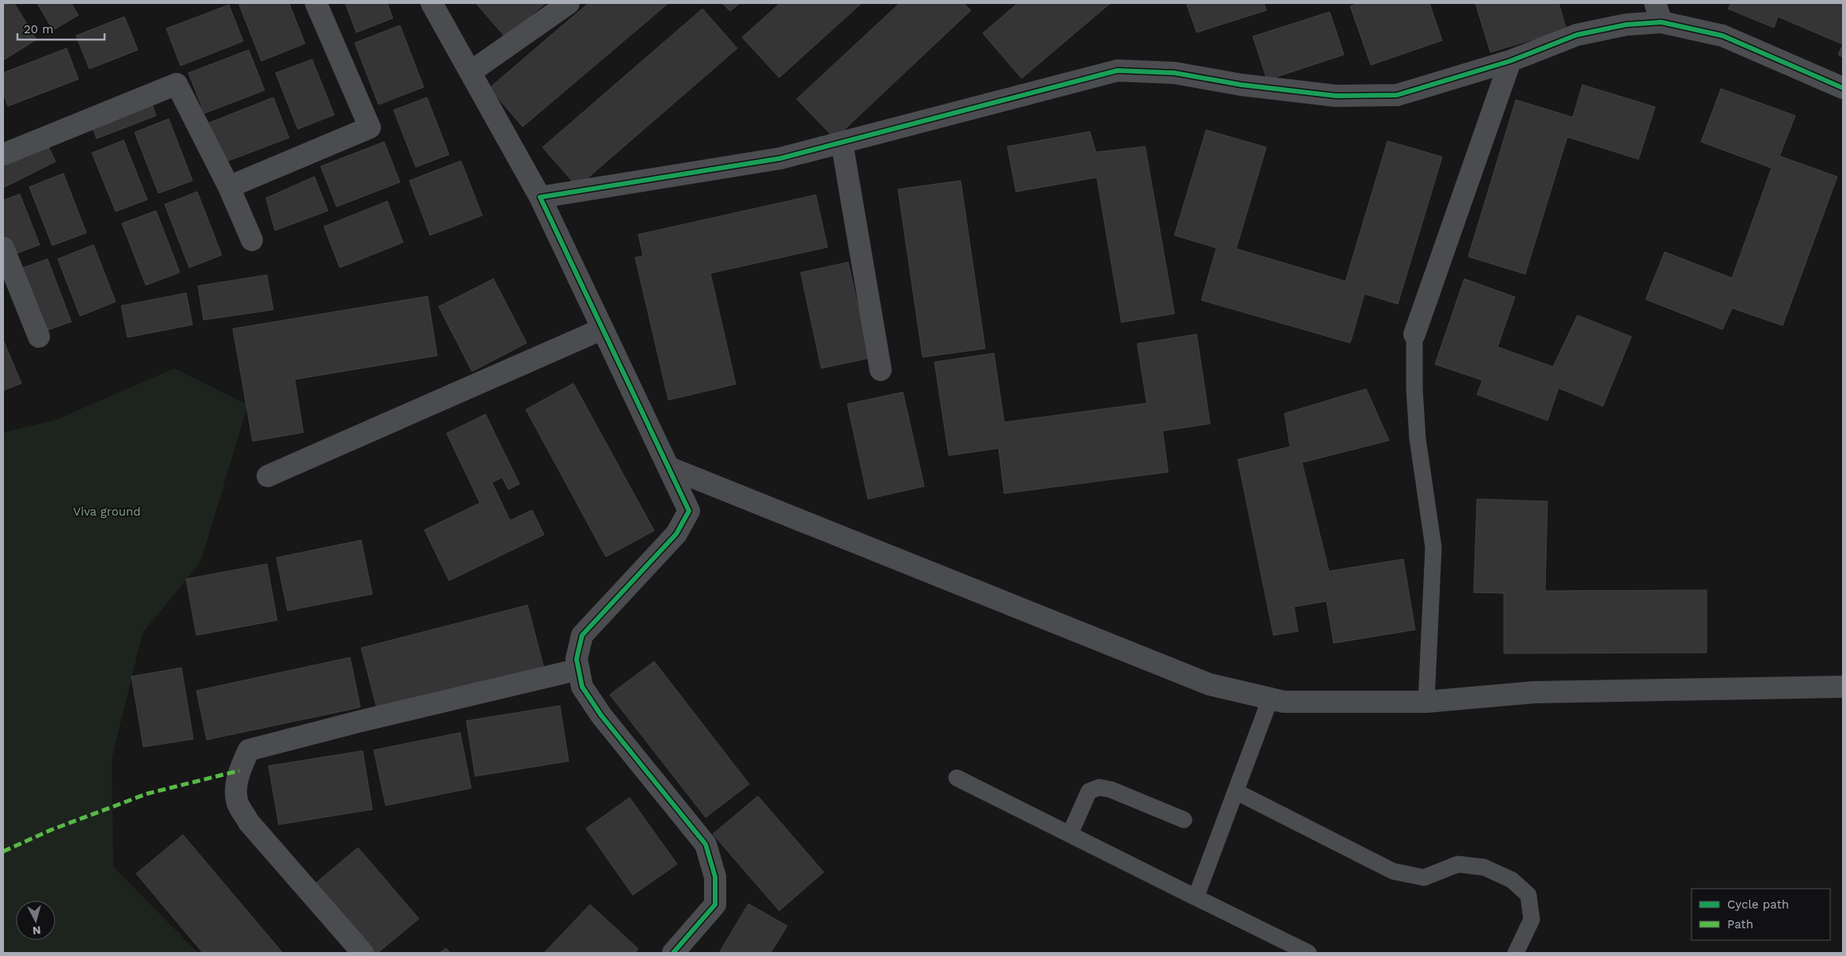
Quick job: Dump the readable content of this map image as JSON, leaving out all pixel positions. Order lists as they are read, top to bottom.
{
  "parks": ["Viva ground"],
  "legend": ["Cycle path", "Path"],
  "scale_bar": "20 m",
  "north": "bottom"
}
